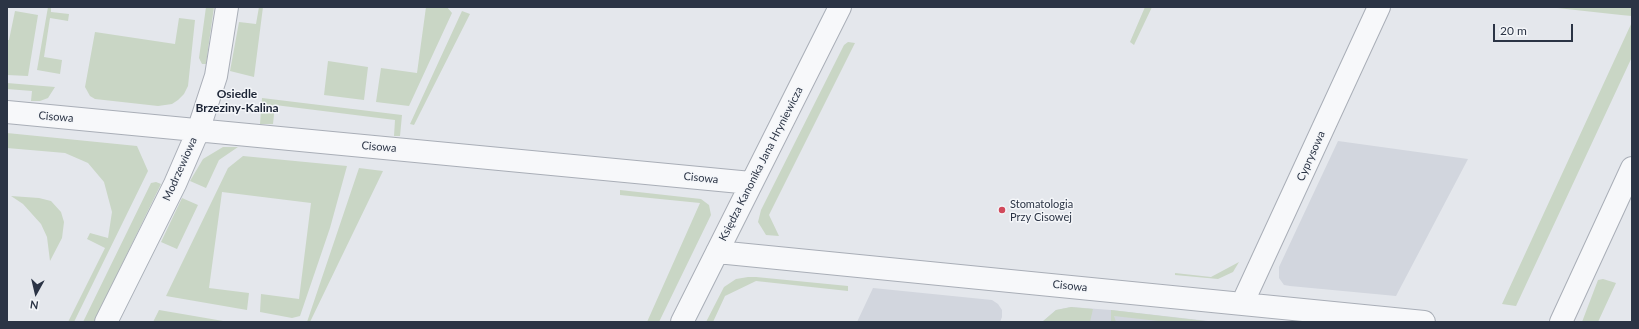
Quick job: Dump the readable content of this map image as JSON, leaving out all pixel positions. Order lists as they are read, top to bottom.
{
  "streets": {
    "street": [
      "Cisowa",
      "Cyprysowa",
      "Księdza Kanonika Jana Hryniewicza",
      "Modrzewiowa"
    ]
  },
  "crossings": [
    ["Cisowa", "Cyprysowa"],
    ["Cisowa", "Księdza Kanonika Jana Hryniewicza"],
    ["Cisowa", "Modrzewiowa"]
  ],
  "districts": ["Osiedle Brzeziny-Kalina"],
  "places": ["Stomatologia Przy Cisowej"],
  "scale_bar": "20 m",
  "north": "bottom"
}
